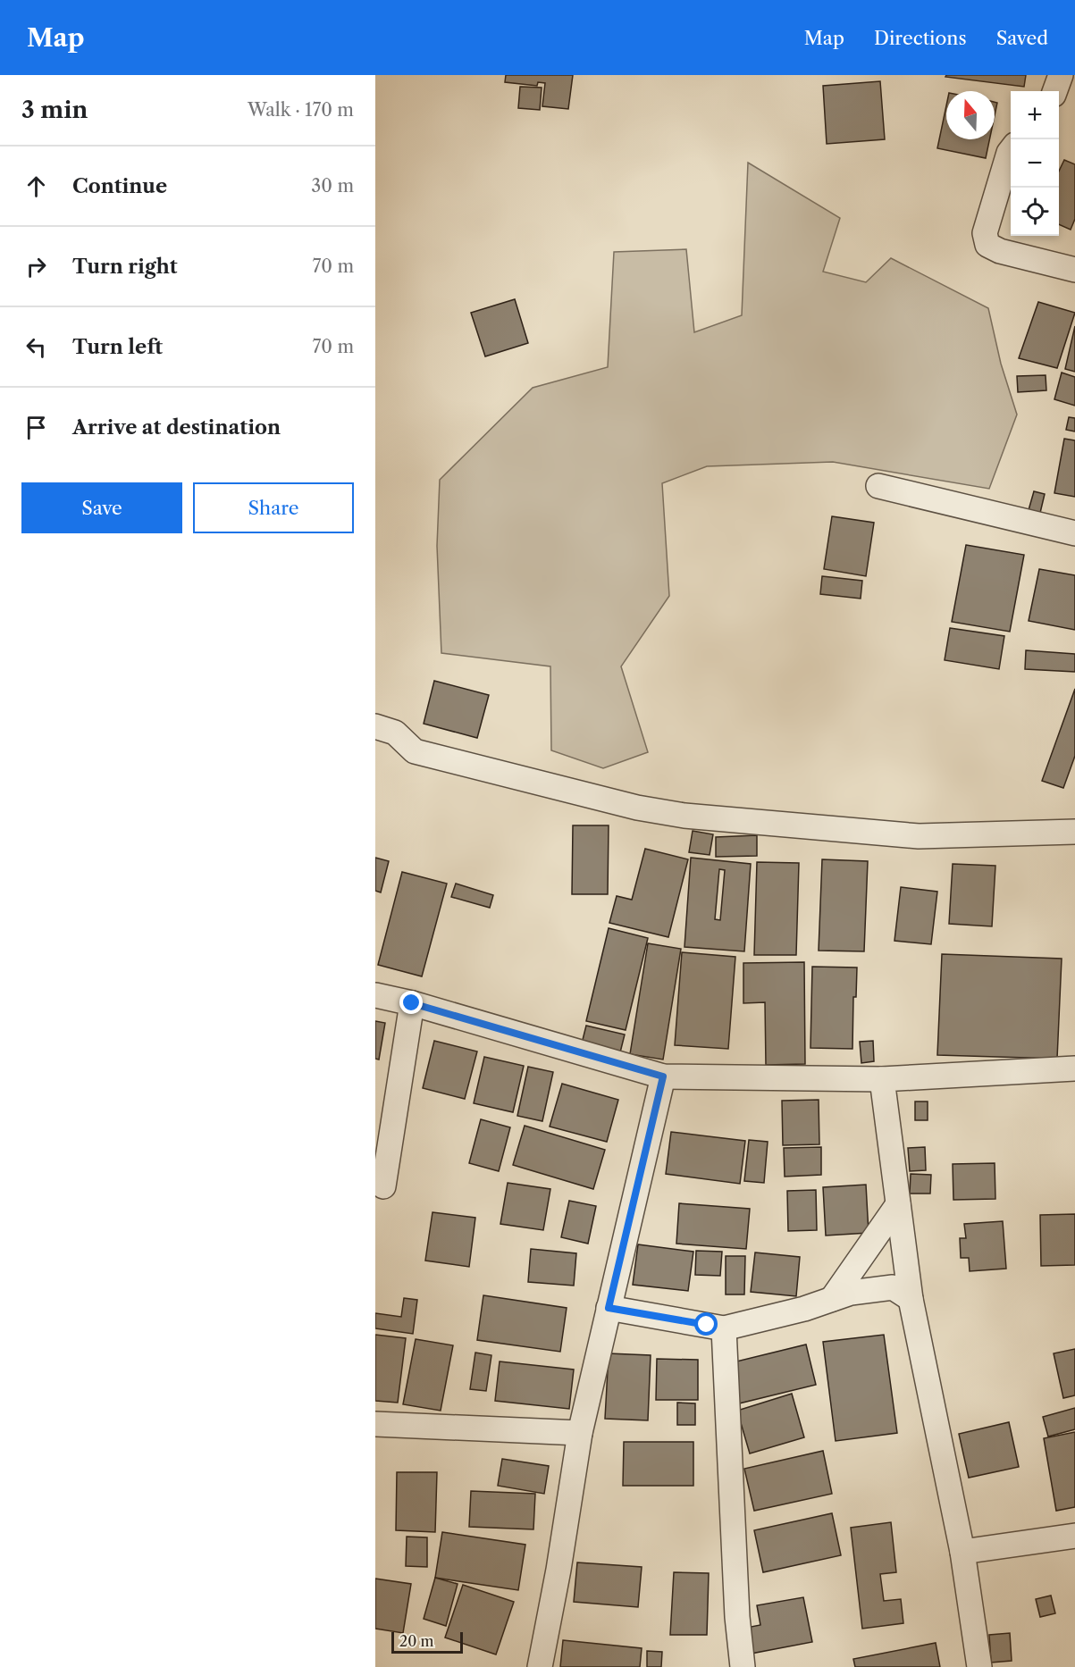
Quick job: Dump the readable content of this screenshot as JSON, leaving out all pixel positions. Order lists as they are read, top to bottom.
{
  "scale_bar": "20 m",
  "north": "top",
  "page": {
    "header": "Map",
    "nav": ["Map", "Directions", "Saved"],
    "heading": ["3 min", "Walk · 170 m"],
    "map_buttons": ["+", "−"],
    "list": [
      ["Continue", "30 m"],
      ["Turn right", "70 m"],
      ["Turn left", "70 m"],
      "Arrive at destination"
    ],
    "buttons": ["Save", "Share"],
    "scale": "20 m"
  }
}
